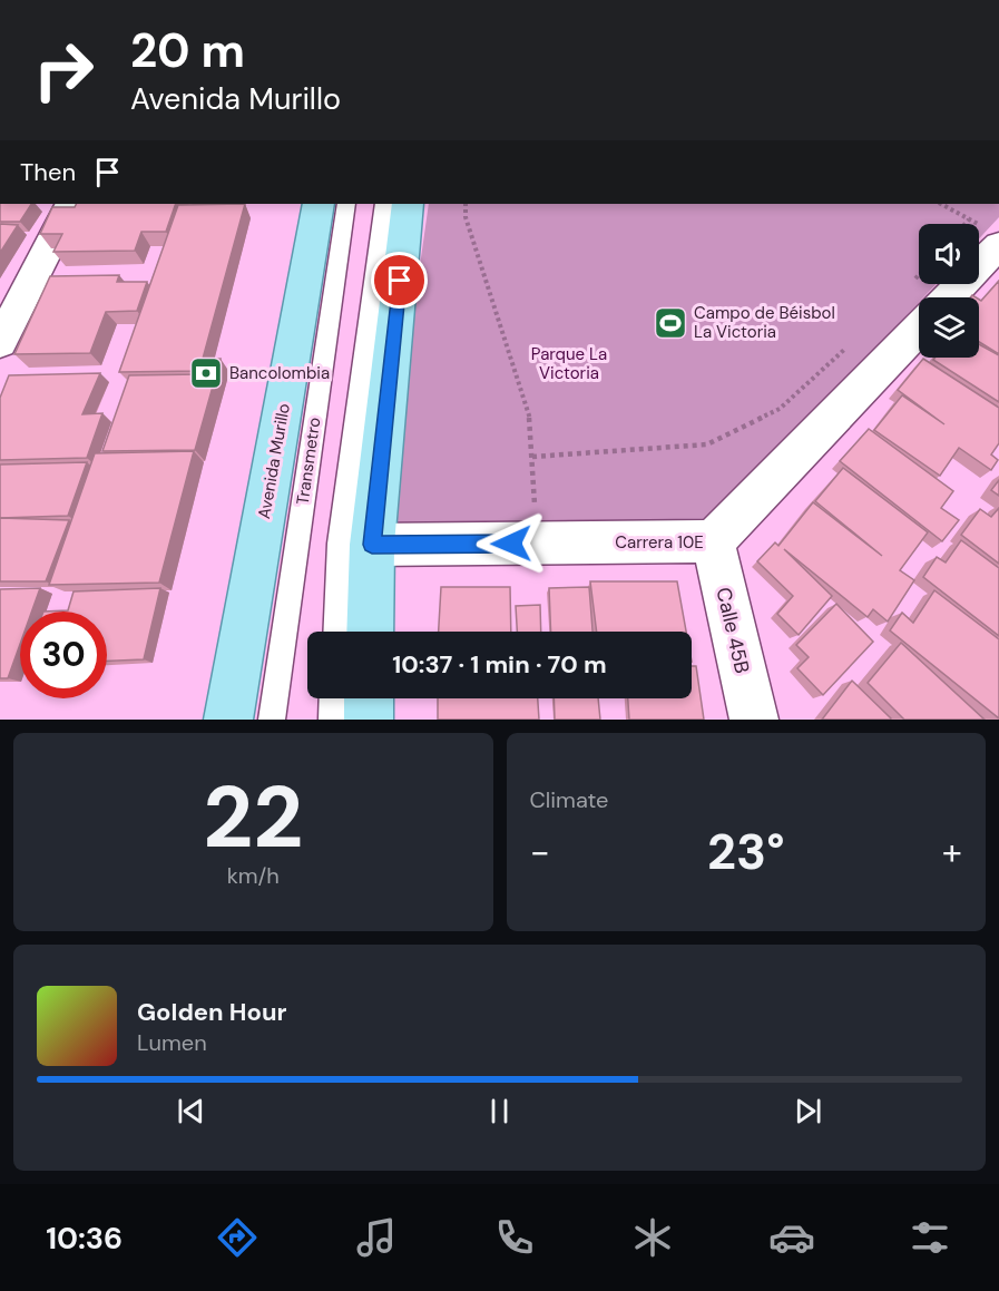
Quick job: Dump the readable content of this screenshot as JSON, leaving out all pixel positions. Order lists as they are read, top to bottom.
{
  "streets": {
    "main road": ["Avenida Murillo"],
    "street": ["Carrera 10E", "Calle 45B"],
    "lane": ["Transmetro"]
  },
  "crossings": [
    ["Carrera 10E", "Calle 45B"]
  ],
  "parks": ["Parque La Victoria"],
  "places": {
    "sports": ["Campo de Béisbol La Victoria"],
    "bank": ["Bancolombia"]
  },
  "page": {
    "turn": ["20 m", "Avenida Murillo"],
    "then": "Then",
    "limit": "30",
    "trip": "10:37 · 1 min · 70 m",
    "tile": [
      ["22", "km/h"],
      "Climate"
    ],
    "heat": ["−", "23°", "+"],
    "song": ["Golden Hour", "Lumen"],
    "tabs": "10:36"
  }
}
